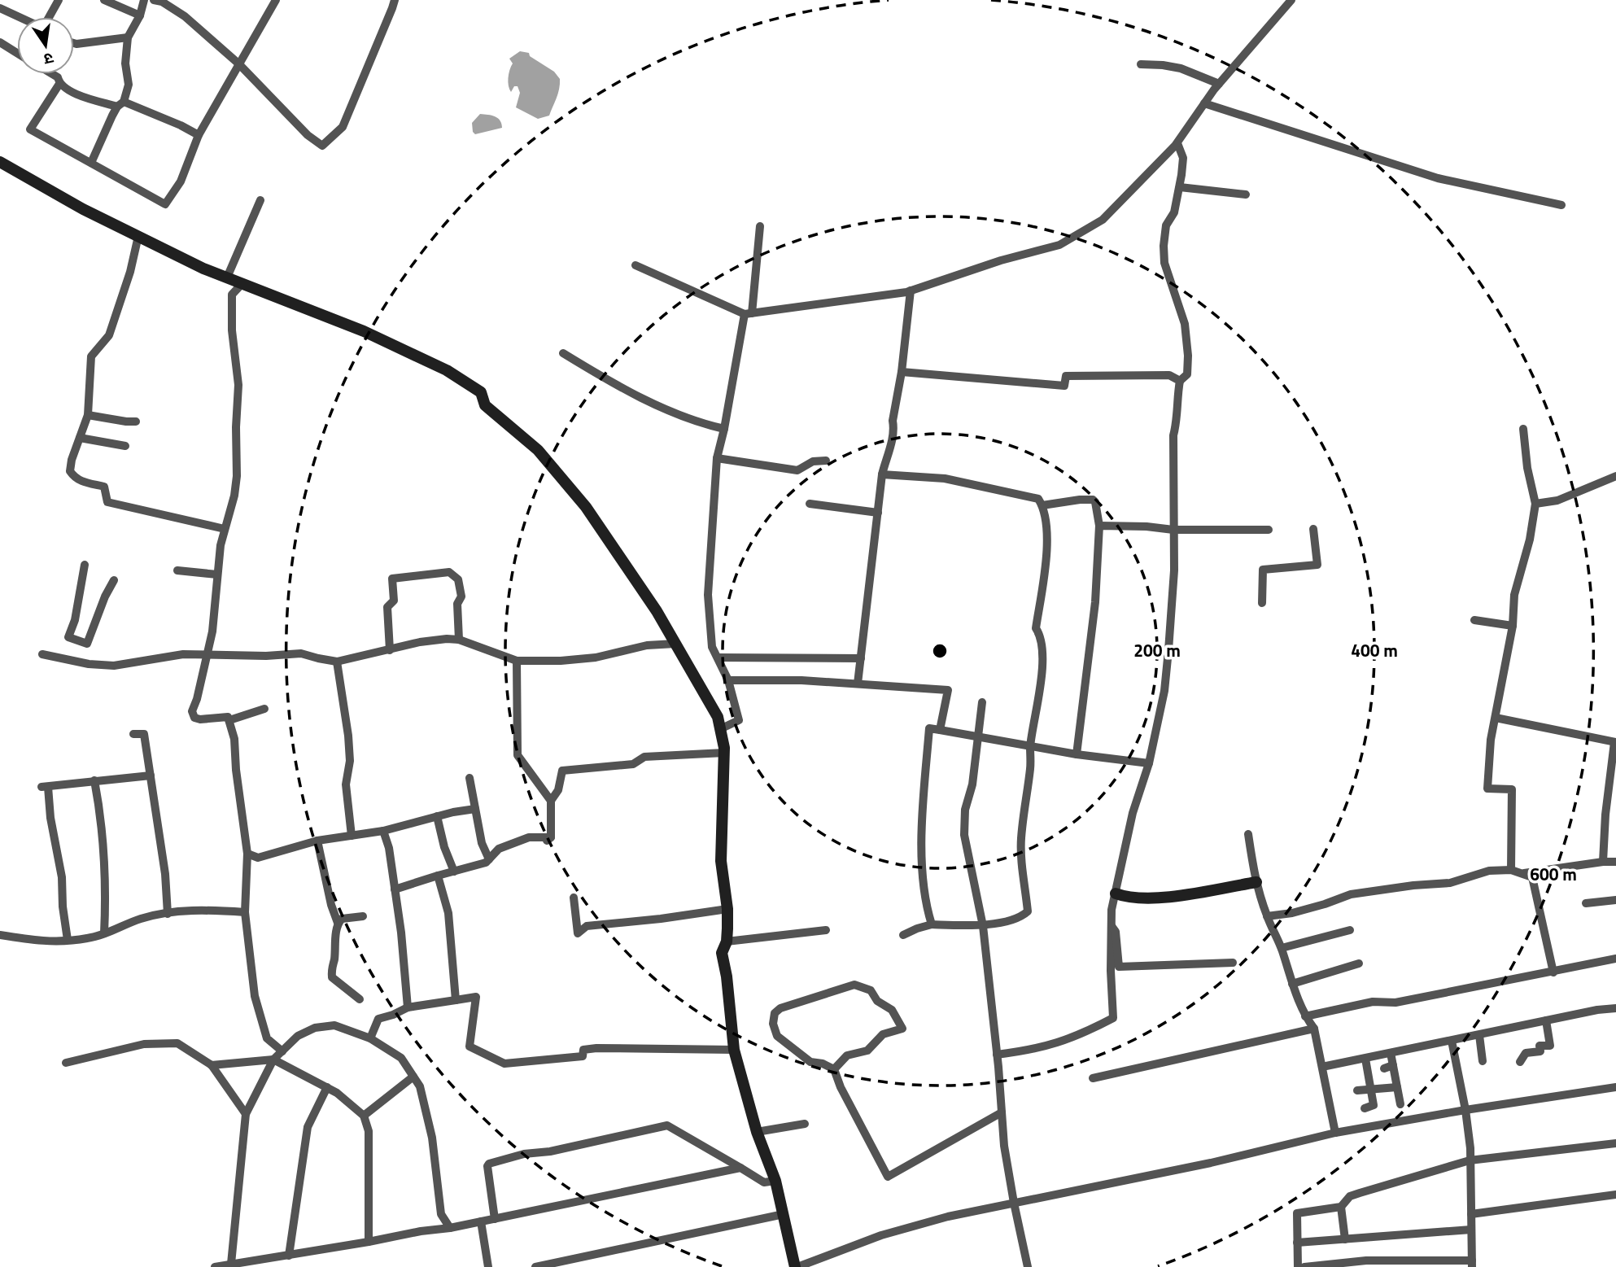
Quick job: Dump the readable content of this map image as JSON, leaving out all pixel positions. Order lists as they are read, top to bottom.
{
  "north": "bottom",
  "rings": ["200 m", "400 m", "600 m"]
}
